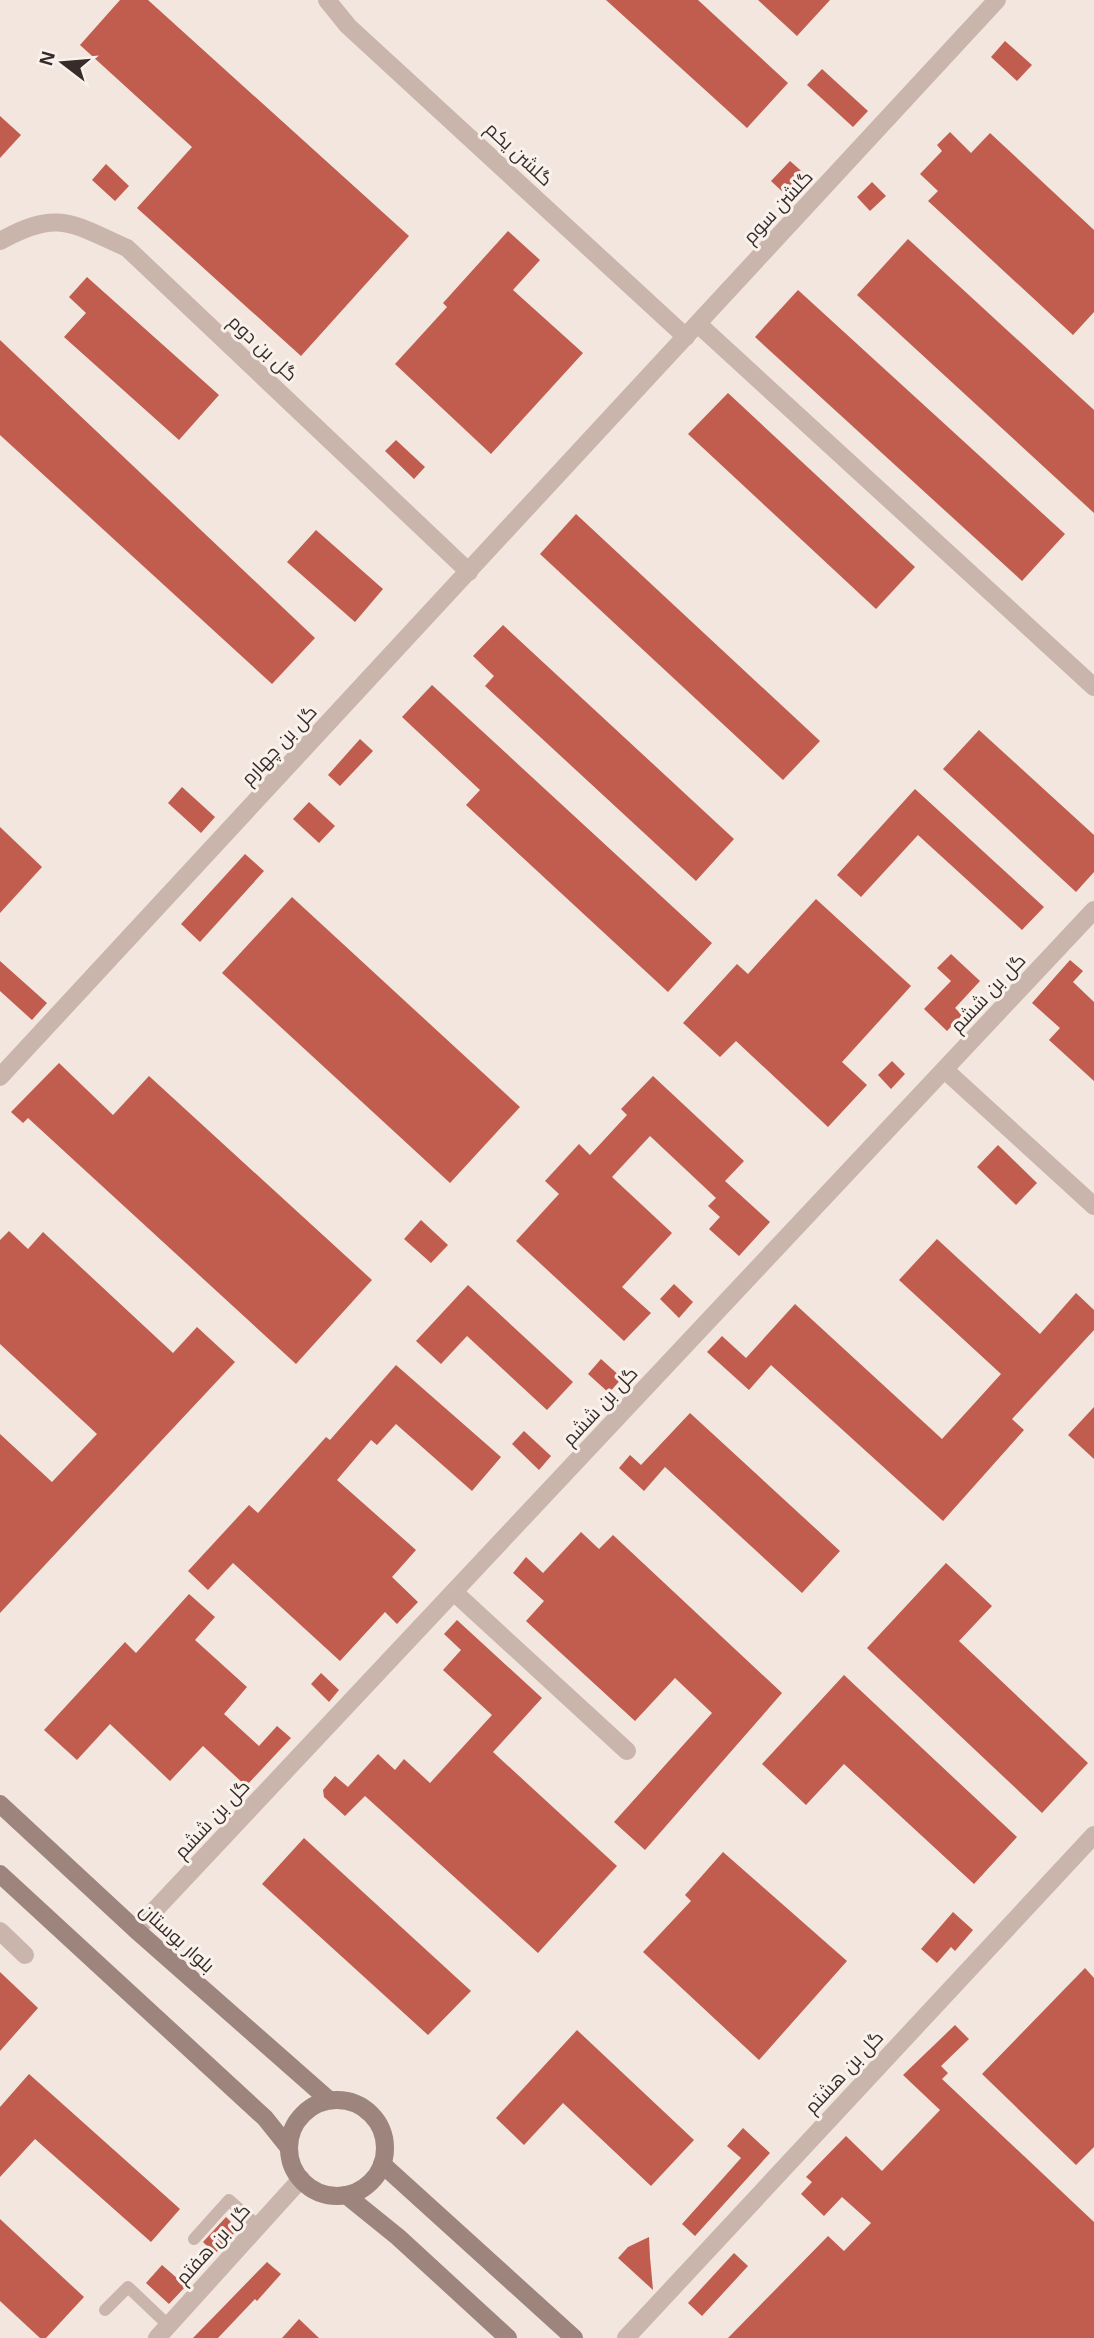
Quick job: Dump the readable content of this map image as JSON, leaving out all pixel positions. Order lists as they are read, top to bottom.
{
  "streets": {
    "street": [
      "گلشن یکم",
      "گلشن سوم",
      "گل بن دوم",
      "گل بن چهارم",
      "گل بن ششم",
      "بلوار بوستان",
      "گل بن هشتم",
      "گل بن هفتم"
    ]
  },
  "crossings": [
    ["گلشن یکم", "گلشن سوم"],
    ["گلشن سوم", "گل بن چهارم"],
    ["گل بن دوم", "گل بن چهارم"],
    ["گل بن ششم", "بلوار بوستان"],
    ["بلوار بوستان", "گل بن هفتم"]
  ],
  "north": "left"
}
